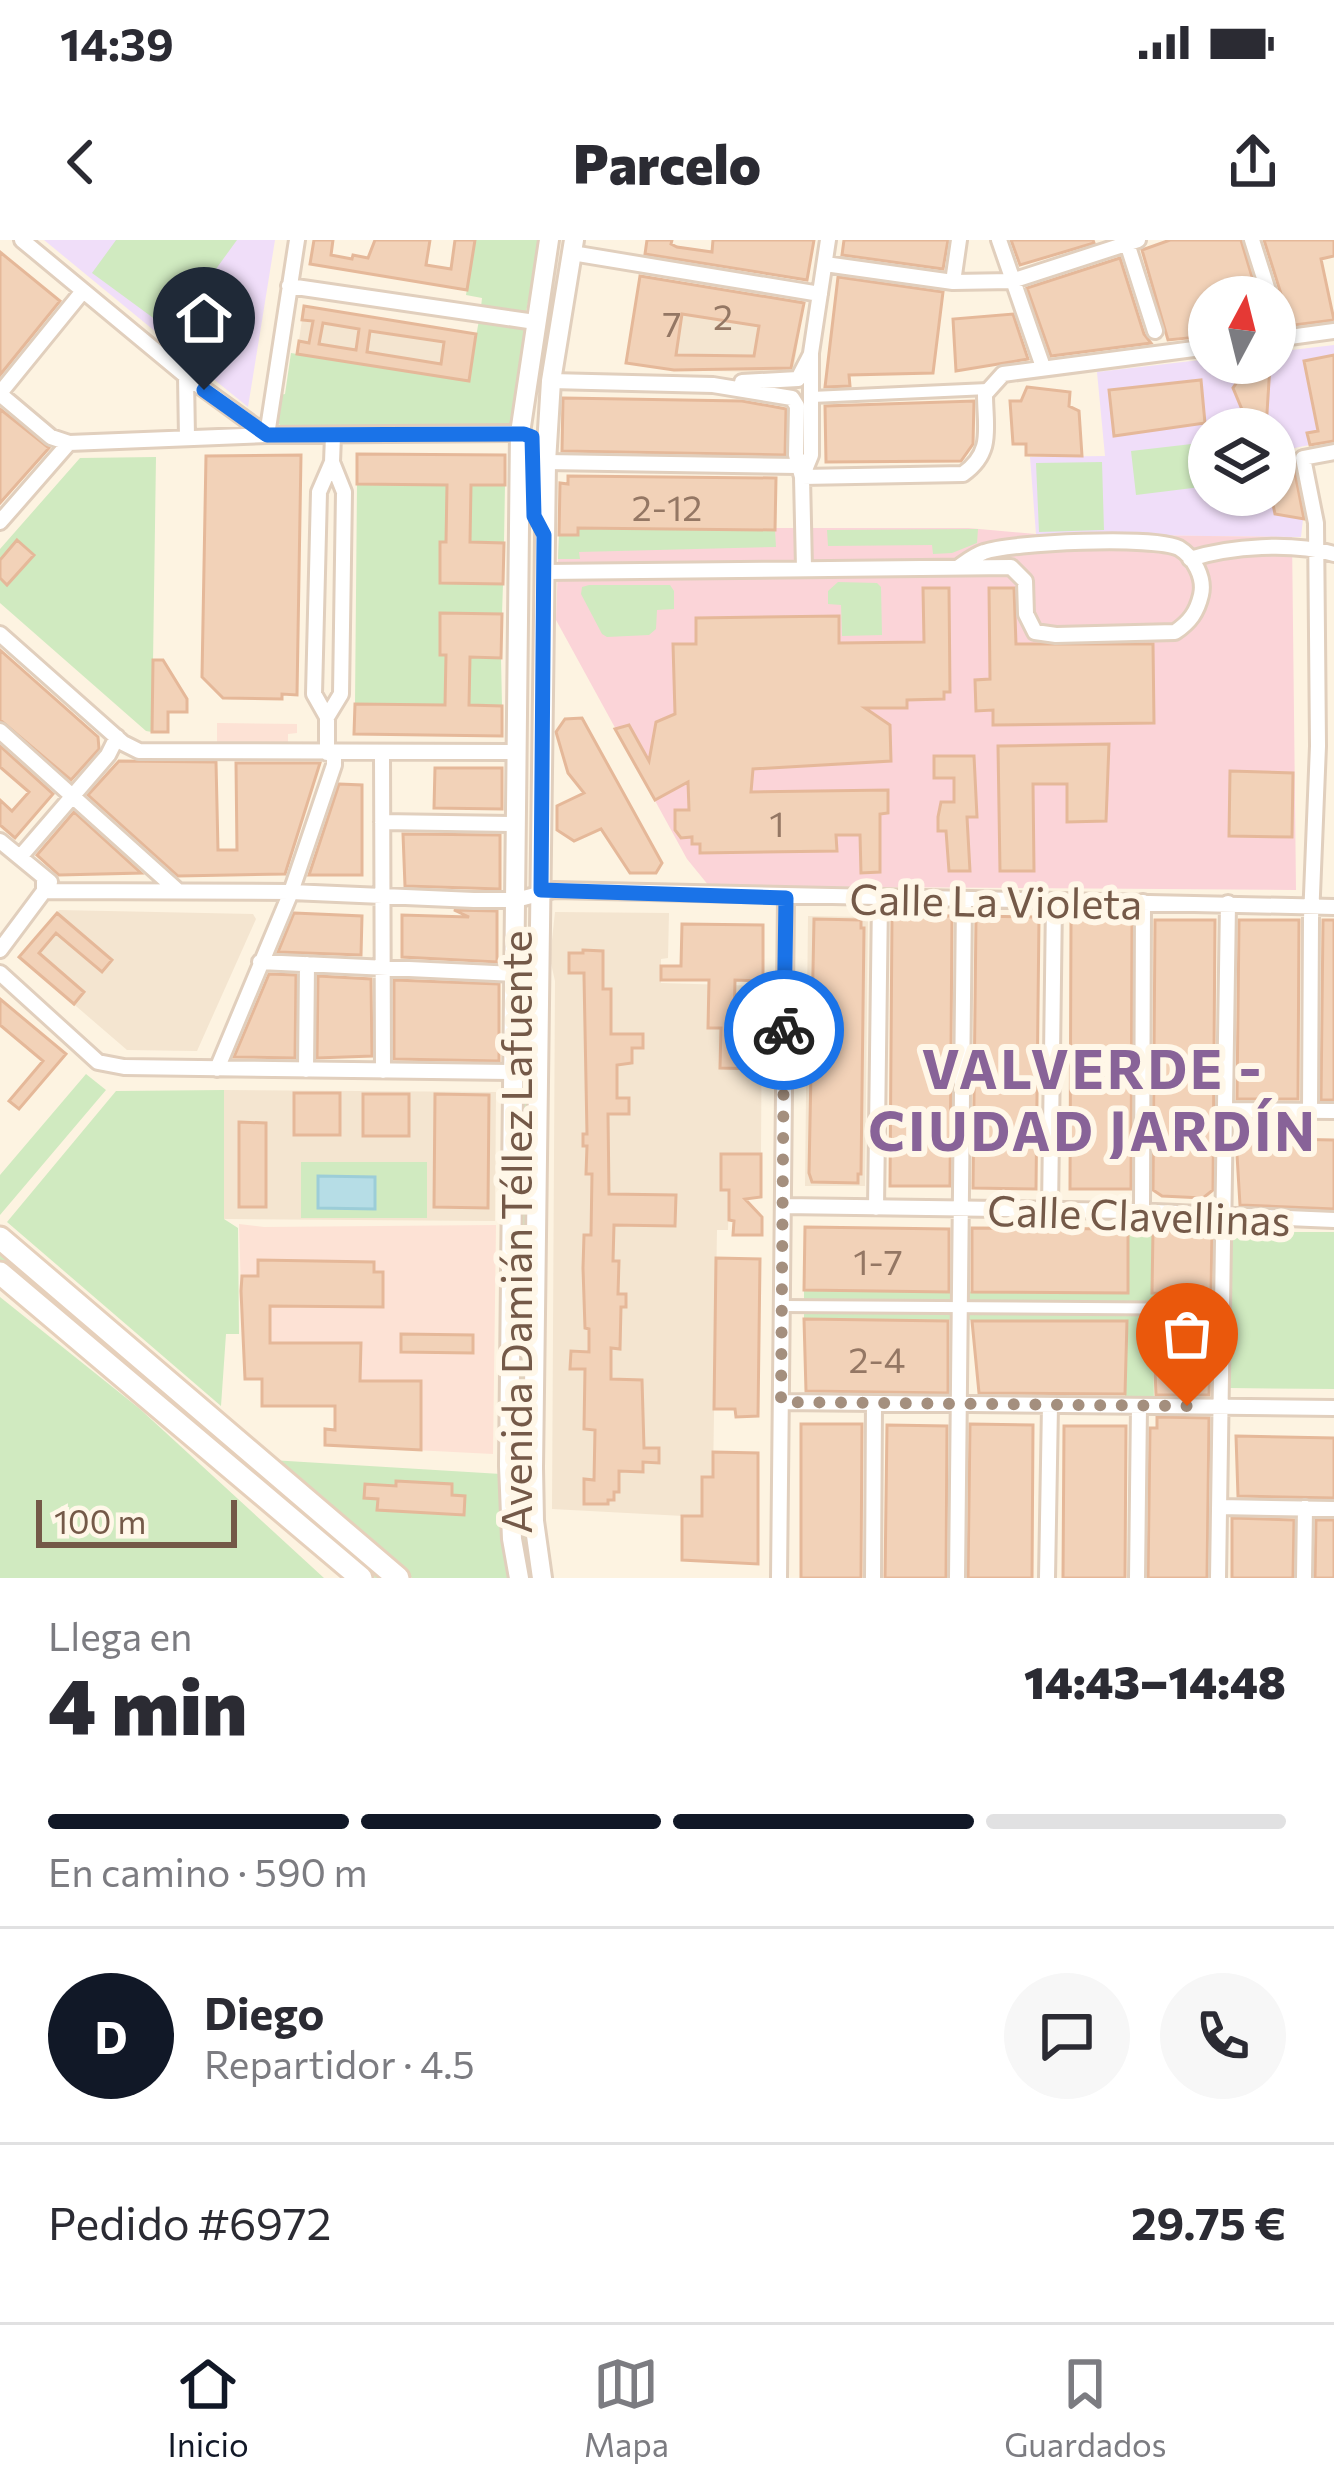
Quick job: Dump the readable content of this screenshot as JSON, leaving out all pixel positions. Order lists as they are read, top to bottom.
{
  "streets": {
    "street": ["Calle La Violeta", "Calle Clavellinas", "Avenida Damián Téllez Lafuente"]
  },
  "crossings": [
    ["Calle La Violeta", "Avenida Damián Téllez Lafuente"]
  ],
  "districts": ["VALVERDE - CIUDAD JARDÍN"],
  "house_numbers": [
    "2",
    "7",
    "2-12",
    "1",
    "1-7",
    "2-4"
  ],
  "scale_bar": "100 m",
  "north": "top",
  "page": {
    "status": "14:39",
    "header": "Parcelo",
    "scale": "100 m",
    "heading": ["4 min", "Llega en", "14:43–14:48"],
    "panel": [
      "Diego",
      "Repartidor · 4.5",
      "Pedido #6972",
      "29.75 €"
    ],
    "bar": "En camino · 590 m",
    "round": "D",
    "tabs": ["Inicio", "Mapa", "Guardados"]
  }
}
